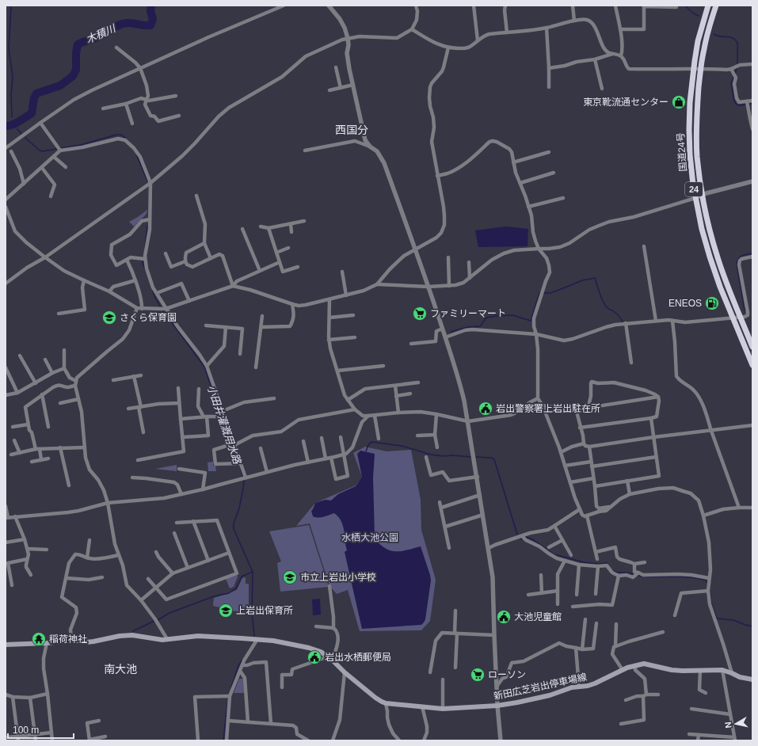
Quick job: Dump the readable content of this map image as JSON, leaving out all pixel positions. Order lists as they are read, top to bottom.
{
  "streets": {
    "highway": ["国道24号", "24"],
    "main road": ["新田広芝岩出停車場線"]
  },
  "districts": ["西国分", "南大池"],
  "water": ["木積川", "小田井灌漑用水路"],
  "parks": ["水栖大池公園"],
  "places": {
    "shop": ["東京靴流通センター"],
    "fuel station": ["ENEOS"],
    "supermarket": ["ファミリーマート", "ローソン"],
    "school or university": ["さくら保育園", "市立上岩出小学校", "上岩出保育所"],
    "public building": ["岩出警察署上岩出駐在所", "大池児童館", "岩出水栖郵便局"],
    "temple": ["稲荷神社"]
  },
  "scale_bar": "100 m",
  "north": "left"
}
